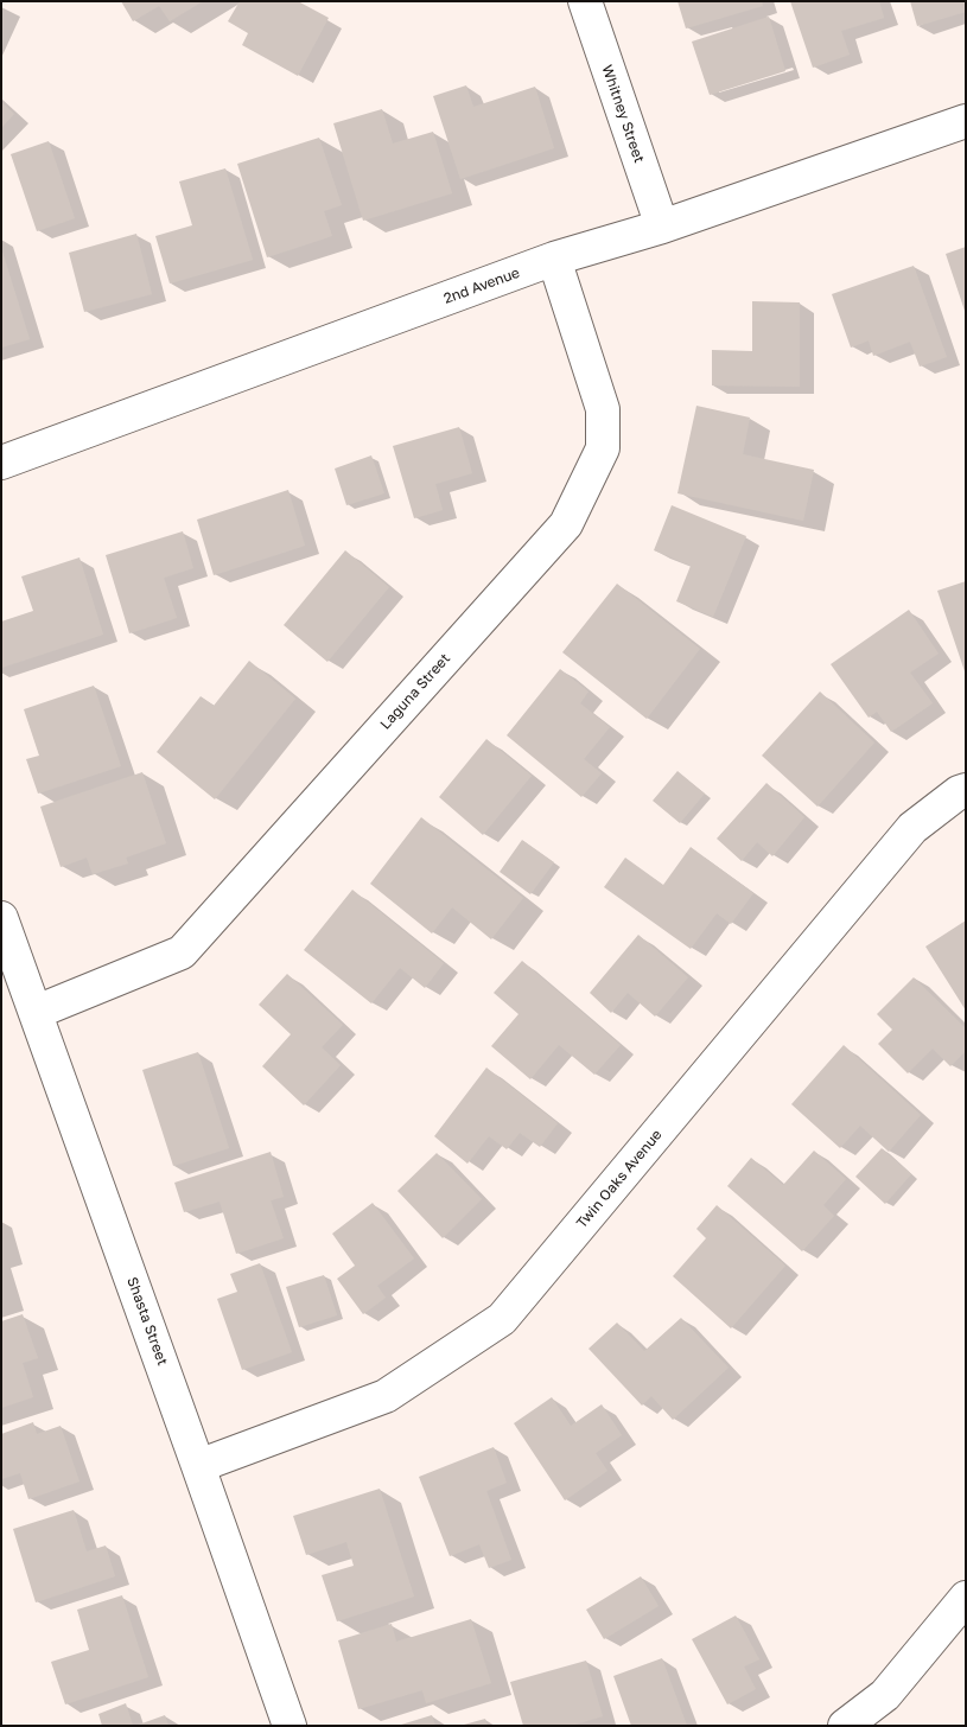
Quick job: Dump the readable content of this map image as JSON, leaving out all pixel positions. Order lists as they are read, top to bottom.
{
  "streets": {
    "street": [
      "Whitney Street",
      "2nd Avenue",
      "Laguna Street",
      "Twin Oaks Avenue",
      "Shasta Street"
    ]
  },
  "crossings": [
    ["Whitney Street", "2nd Avenue"],
    ["2nd Avenue", "Laguna Street"],
    ["Laguna Street", "Shasta Street"],
    ["Twin Oaks Avenue", "Shasta Street"]
  ]
}
